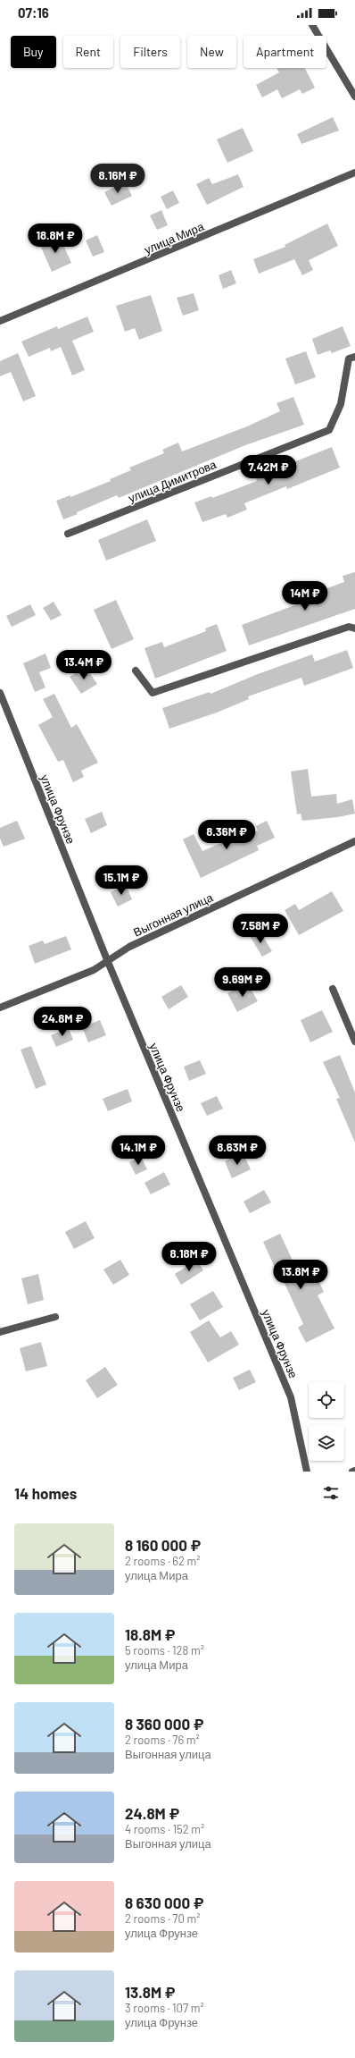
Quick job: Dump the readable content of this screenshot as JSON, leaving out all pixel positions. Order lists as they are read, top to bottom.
{
  "streets": {
    "street": [
      "улица Мира",
      "улица Димитрова",
      "улица Фрунзе",
      "Выгонная улица"
    ]
  },
  "crossings": [
    ["улица Фрунзе", "Выгонная улица"]
  ],
  "page": {
    "status": "07:16",
    "chip": [
      "Buy",
      "Rent",
      "Filters",
      "New",
      "Apartment"
    ],
    "price": [
      "8.16M ₽",
      "18.8M ₽",
      "7.42M ₽",
      "14M ₽",
      "13.4M ₽",
      "8.36M ₽",
      "15.1M ₽",
      "7.58M ₽",
      "9.69M ₽",
      "24.8M ₽",
      "14.1M ₽",
      "8.63M ₽",
      "8.18M ₽",
      "13.8M ₽"
    ],
    "heading": "14 homes",
    "list": [
      {
        "name": "8 160 000 ₽",
        "note": "2 rooms · 62 m² · улица Мира"
      },
      {
        "name": "18.8M ₽",
        "note": "5 rooms · 128 m² · улица Мира"
      },
      {
        "name": "8 360 000 ₽",
        "note": "2 rooms · 76 m² · Выгонная улица"
      },
      {
        "name": "24.8M ₽",
        "note": "4 rooms · 152 m² · Выгонная улица"
      },
      {
        "name": "8 630 000 ₽",
        "note": "2 rooms · 70 m² · улица Фрунзе"
      },
      {
        "name": "13.8M ₽",
        "note": "3 rooms · 107 m² · улица Фрунзе"
      }
    ]
  }
}
